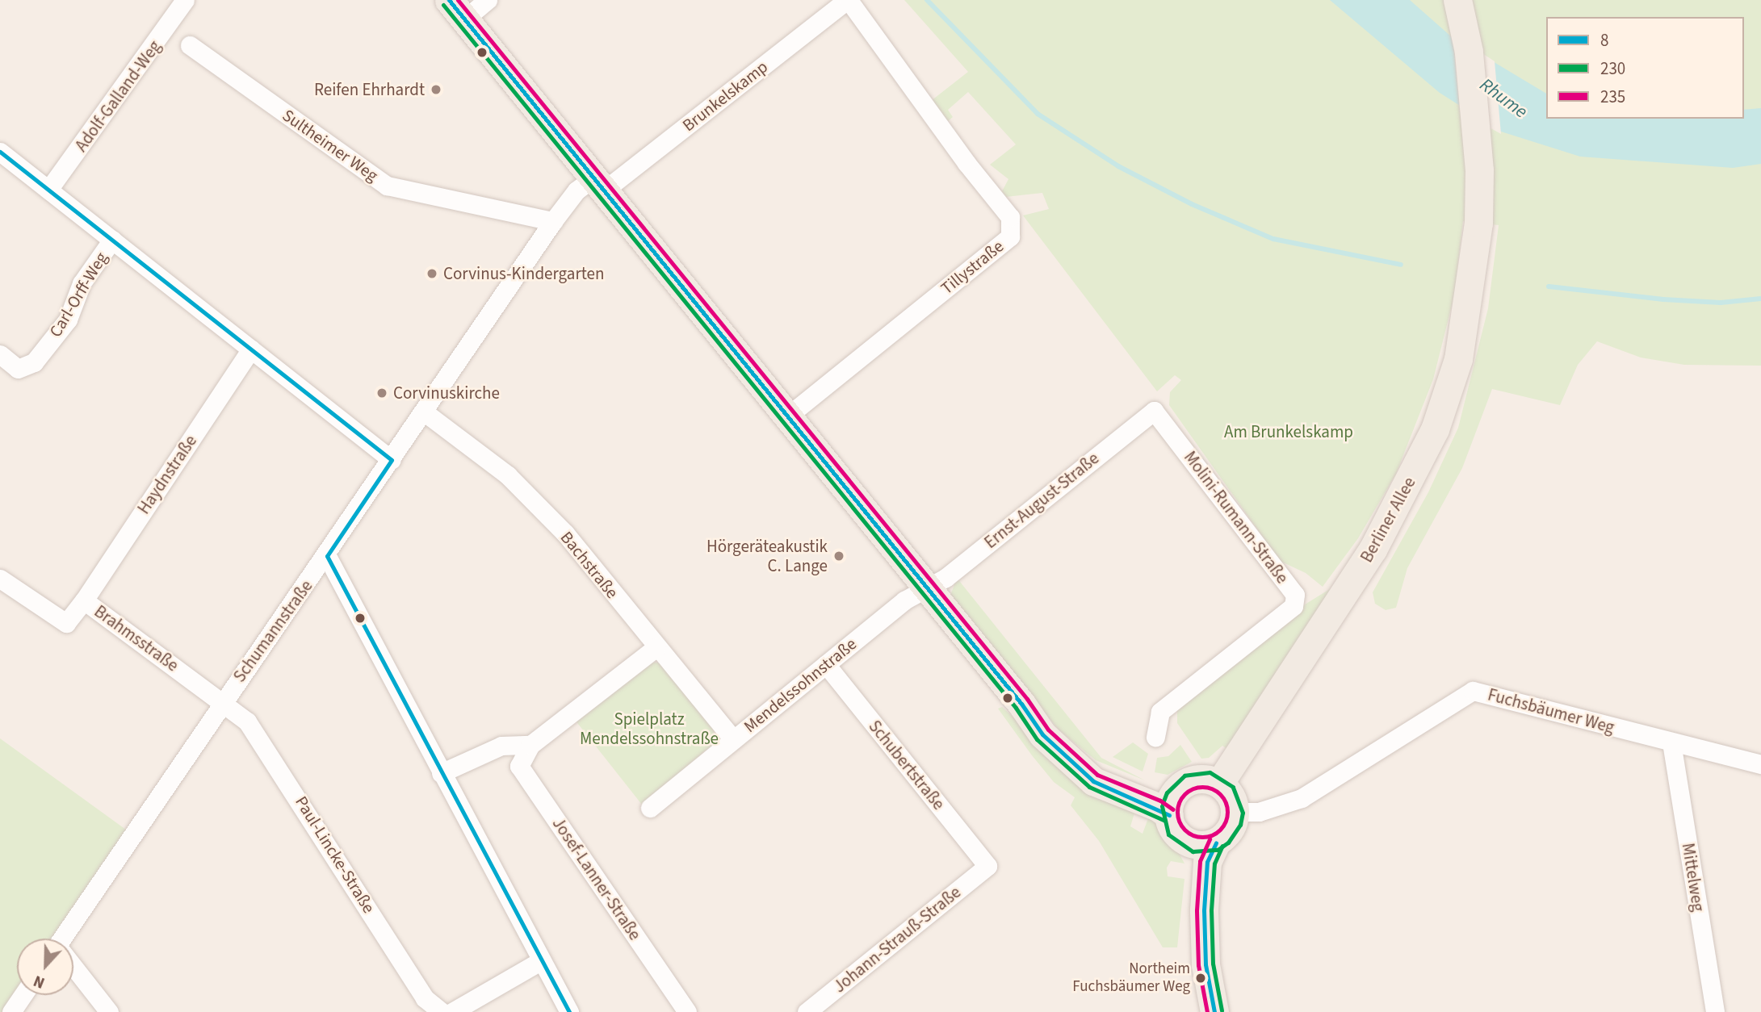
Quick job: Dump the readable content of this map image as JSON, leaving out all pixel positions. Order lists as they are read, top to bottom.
{
  "streets": {
    "main road": ["Berliner Allee"],
    "street": [
      "Adolf-Galland-Weg",
      "Brunkelskamp",
      "Sultheimer Weg",
      "Tillystraße",
      "Carl-Orff-Weg",
      "Haydnstraße",
      "Ernst-August-Straße",
      "Molini-Rumann-Straße",
      "Bachstraße",
      "Schumannstraße",
      "Brahmsstraße",
      "Mendelssohnstraße",
      "Fuchsbäumer Weg",
      "Schubertstraße",
      "Paul-Lincke-Straße",
      "Mittelweg",
      "Josef-Lanner-Straße",
      "Johann-Strauß-Straße"
    ]
  },
  "crossings": [
    ["Brunkelskamp", "Tillystraße"],
    ["Brunkelskamp", "Schumannstraße"],
    ["Sultheimer Weg", "Schumannstraße"],
    ["Haydnstraße", "Brahmsstraße"],
    ["Ernst-August-Straße", "Molini-Rumann-Straße"],
    ["Ernst-August-Straße", "Mendelssohnstraße"],
    ["Berliner Allee", "Fuchsbäumer Weg"],
    ["Bachstraße", "Schumannstraße"],
    ["Bachstraße", "Mendelssohnstraße"],
    ["Schumannstraße", "Brahmsstraße"],
    ["Schumannstraße", "Paul-Lincke-Straße"],
    ["Brahmsstraße", "Paul-Lincke-Straße"],
    ["Mendelssohnstraße", "Schubertstraße"],
    ["Fuchsbäumer Weg", "Mittelweg"],
    ["Schubertstraße", "Johann-Strauß-Straße"]
  ],
  "water": ["Rhume"],
  "parks": ["Am Brunkelskamp", "Spielplatz Mendelssohnstraße"],
  "places": [
    "Reifen Ehrhardt",
    "Corvinus-Kindergarten",
    "Corvinuskirche",
    "Hörgeräteakustik C. Lange",
    "Northeim Fuchsbäumer Weg"
  ],
  "lines": ["transit line 8", "transit line 235", "transit line 230"],
  "legend": ["8", "230", "235"],
  "north": "bottom"
}
